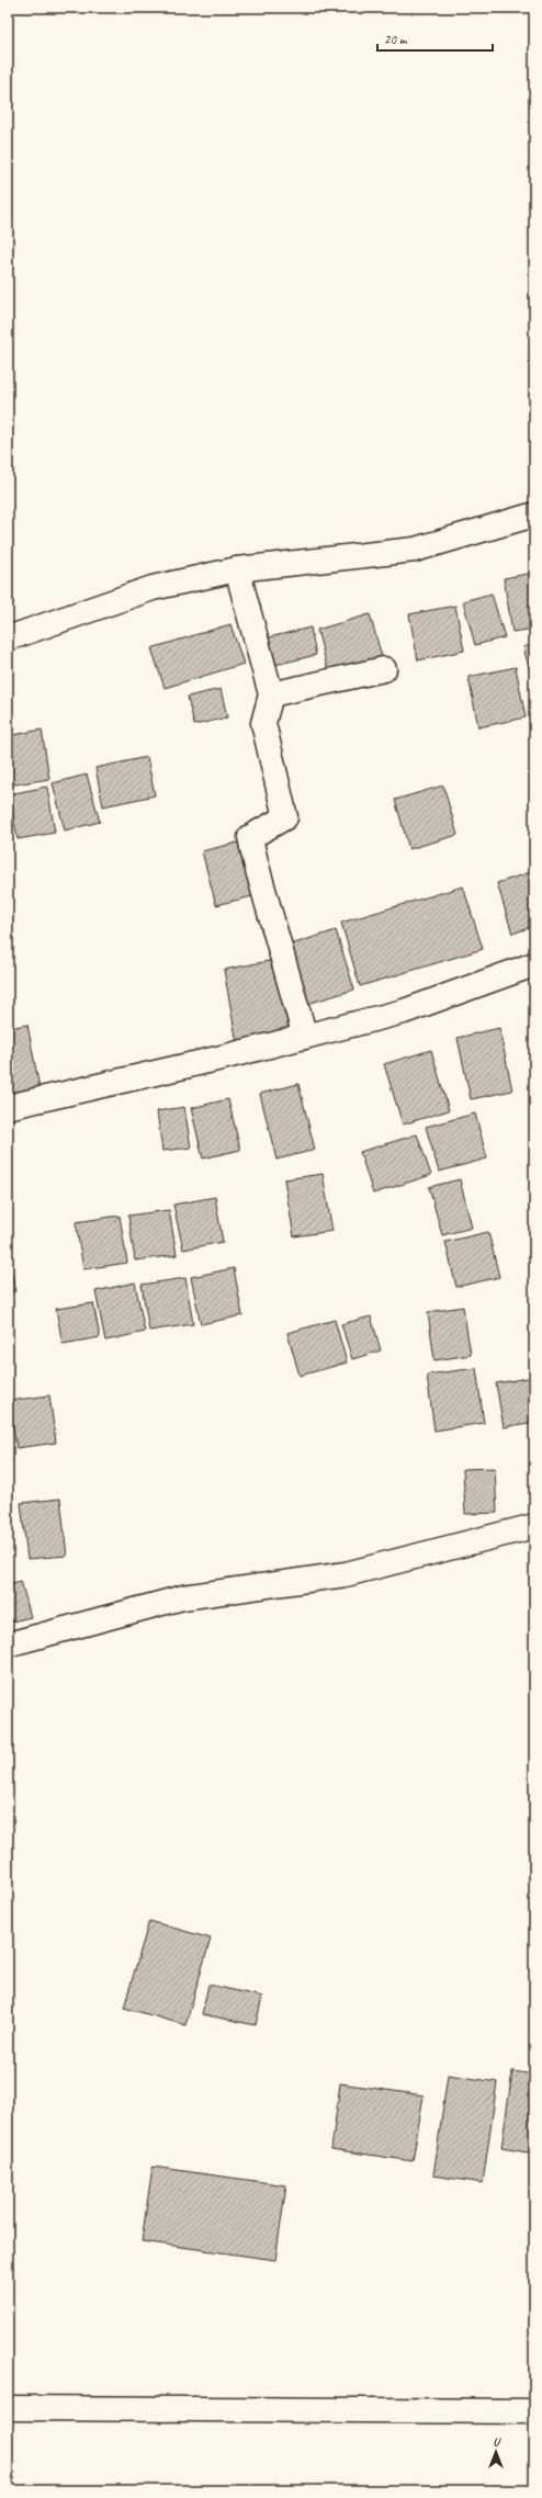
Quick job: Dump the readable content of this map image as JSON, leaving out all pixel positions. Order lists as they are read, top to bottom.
{
  "scale_bar": "20 m",
  "north": "top"
}
